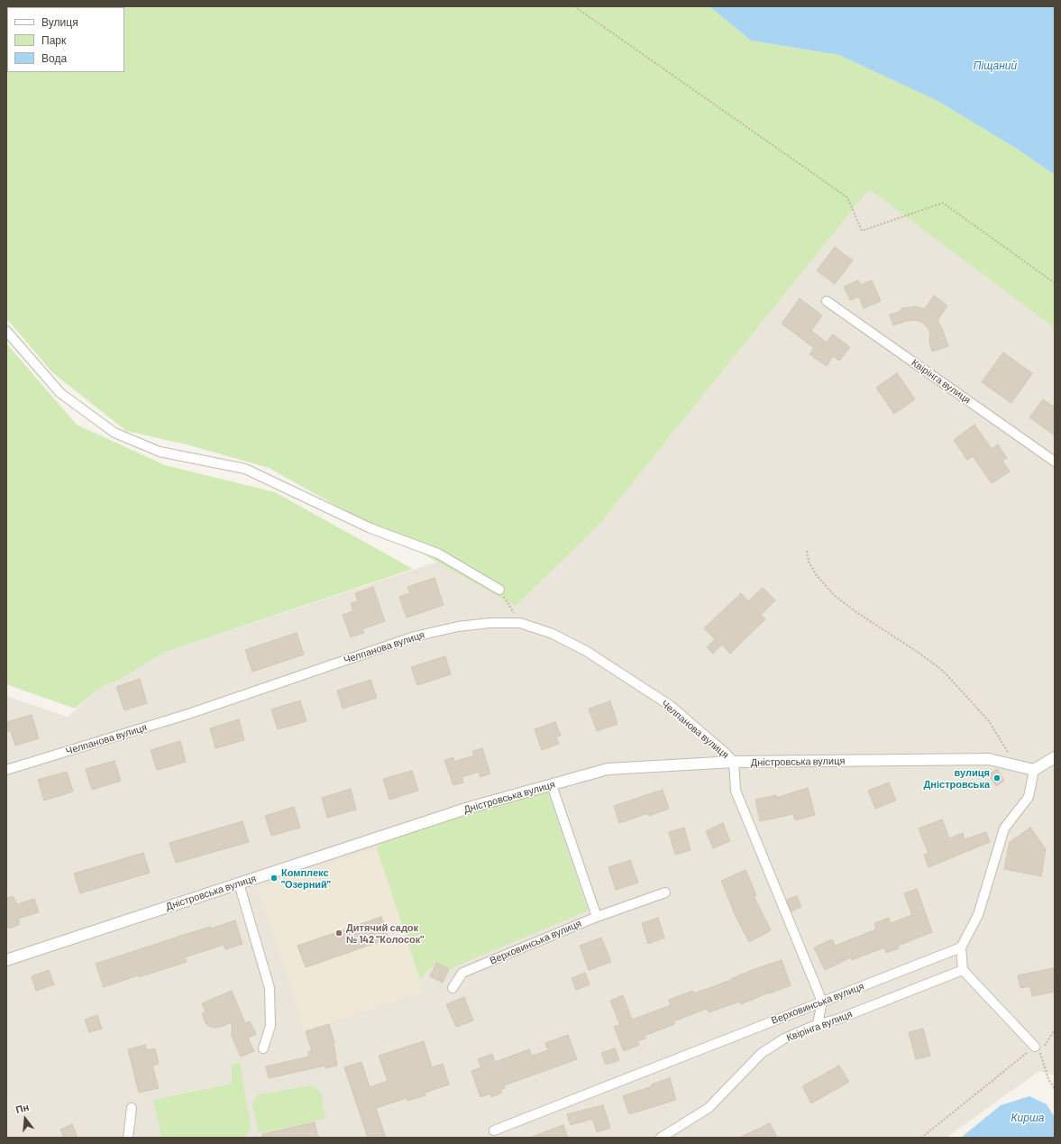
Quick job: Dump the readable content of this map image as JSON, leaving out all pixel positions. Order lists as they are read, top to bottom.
{
  "streets": {
    "street": [
      "Квірінга вулиця",
      "Челпанова вулиця",
      "Дністровська вулиця",
      "Верховинська вулиця"
    ]
  },
  "crossings": [
    ["Челпанова вулиця", "Дністровська вулиця"]
  ],
  "water": ["Піщаний", "Кирша"],
  "places": ["вулиця Дністровська", "Комплекс \"Озерний\"", "Дитячий садок № 142 \"Колосок\""],
  "legend": ["Вулиця", "Парк", "Вода"],
  "north": "top"
}
